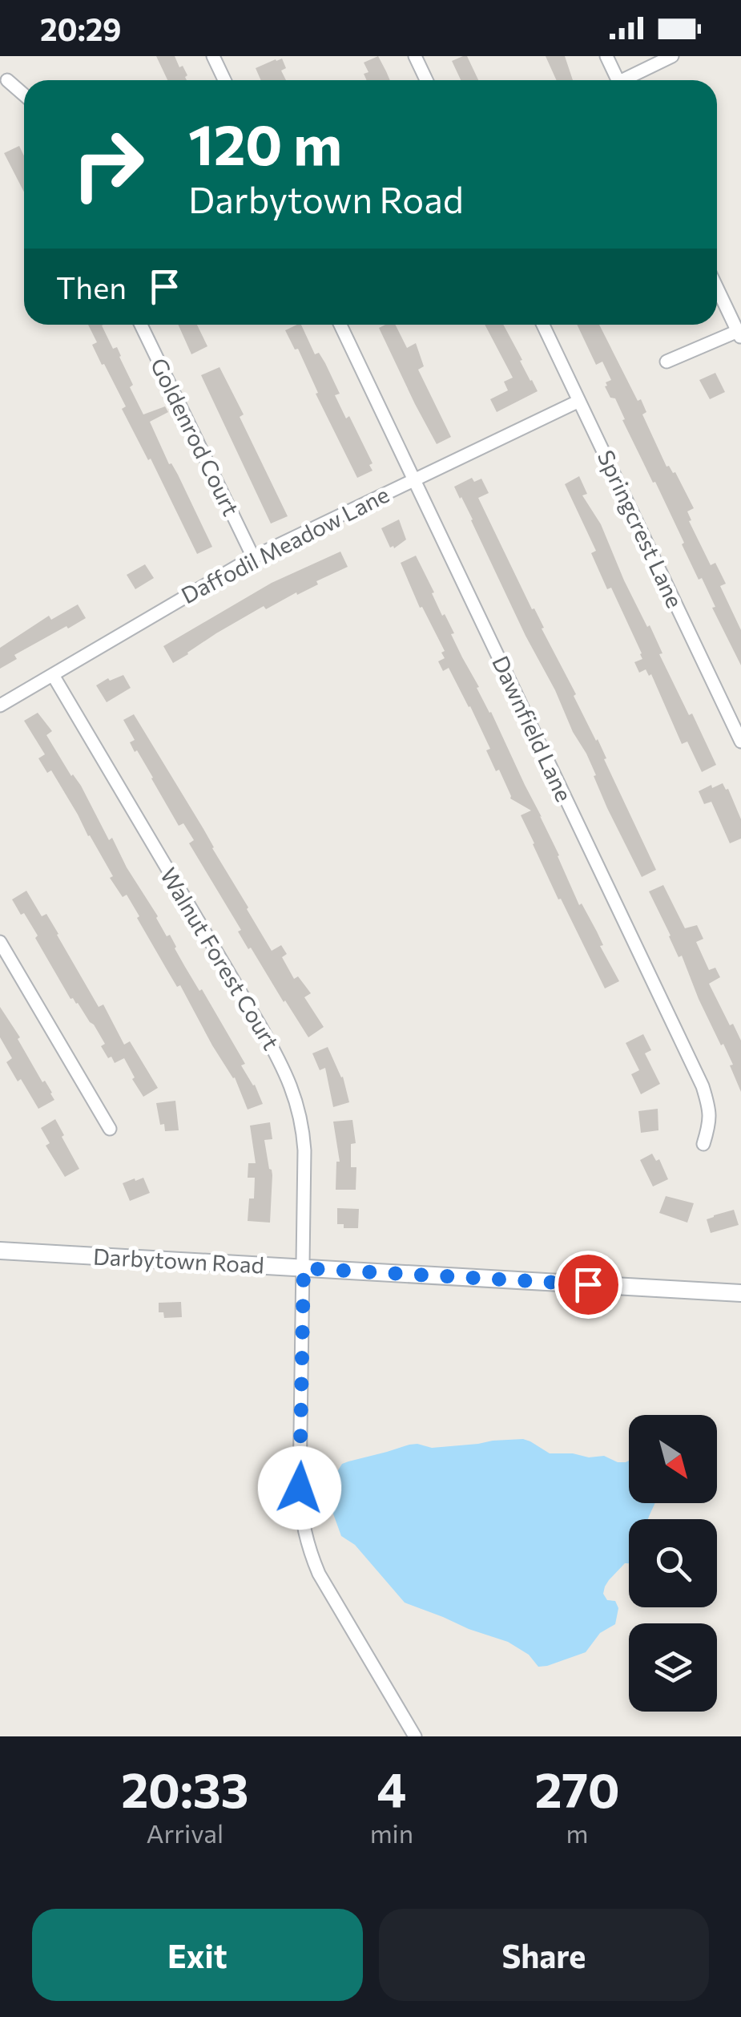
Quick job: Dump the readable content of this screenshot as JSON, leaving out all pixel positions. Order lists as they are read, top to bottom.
{
  "streets": {
    "main road": ["Darbytown Road"],
    "street": [
      "Goldenrod Court",
      "Springcrest Lane",
      "Daffodil Meadow Lane",
      "Dawnfield Lane",
      "Walnut Forest Court"
    ]
  },
  "crossings": [
    ["Goldenrod Court", "Daffodil Meadow Lane"],
    ["Springcrest Lane", "Daffodil Meadow Lane"],
    ["Daffodil Meadow Lane", "Dawnfield Lane"],
    ["Daffodil Meadow Lane", "Walnut Forest Court"],
    ["Walnut Forest Court", "Darbytown Road"]
  ],
  "north": "bottom right",
  "page": {
    "status": "20:29",
    "turn": ["120 m", "Darbytown Road"],
    "then": "Then",
    "eta": [
      "20:33",
      "Arrival",
      "4",
      "min",
      "270",
      "m"
    ],
    "buttons": ["Exit", "Share"]
  }
}
